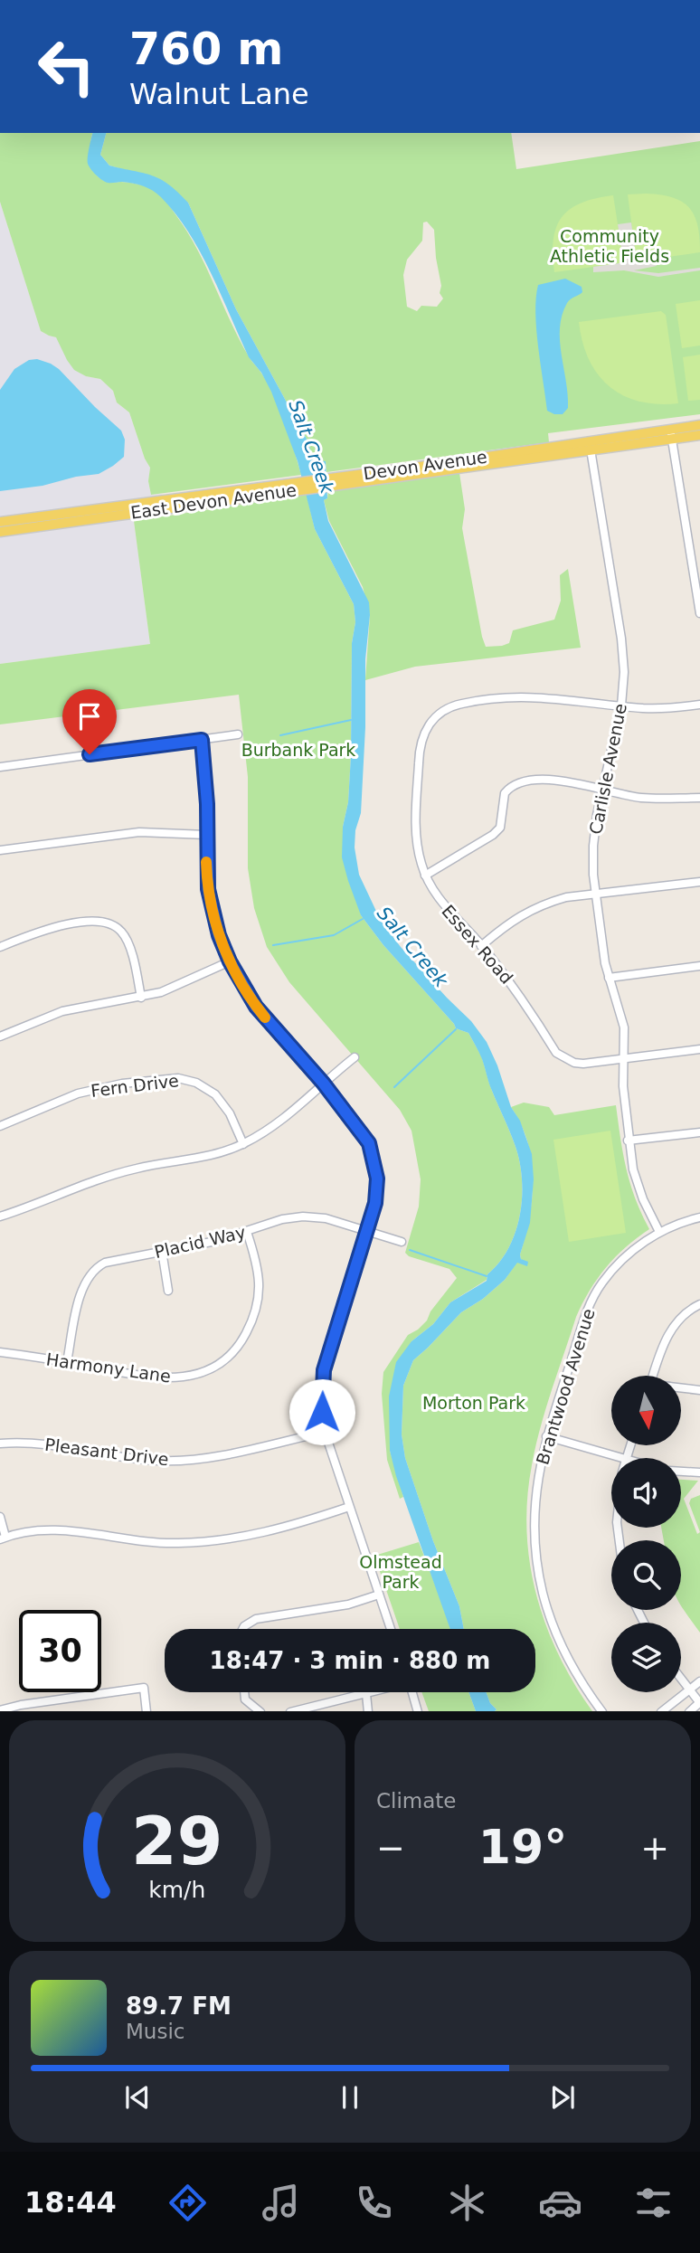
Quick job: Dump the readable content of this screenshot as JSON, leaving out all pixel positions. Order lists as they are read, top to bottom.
{
  "streets": {
    "main road": ["Devon Avenue", "East Devon Avenue"],
    "street": [
      "Carlisle Avenue",
      "Essex Road",
      "Fern Drive",
      "Placid Way",
      "Harmony Lane",
      "Brantwood Avenue",
      "Pleasant Drive"
    ]
  },
  "crossings": [
    ["Devon Avenue", "East Devon Avenue"],
    ["Devon Avenue", "Carlisle Avenue"],
    ["Carlisle Avenue", "Essex Road"],
    ["Carlisle Avenue", "Brantwood Avenue"],
    ["Placid Way", "Harmony Lane"]
  ],
  "water": ["Salt Creek"],
  "parks": [
    "Community Athletic Fields",
    "Burbank Park",
    "Morton Park",
    "Olmstead Park"
  ],
  "north": "bottom",
  "page": {
    "turn": ["760 m", "Walnut Lane"],
    "limit": "30",
    "trip": "18:47 · 3 min · 880 m",
    "tile": "Climate",
    "heat": ["−", "19°", "+"],
    "song": ["89.7 FM", "Music"],
    "tabs": "18:44",
    "gauge": ["29", "km/h"]
  }
}
